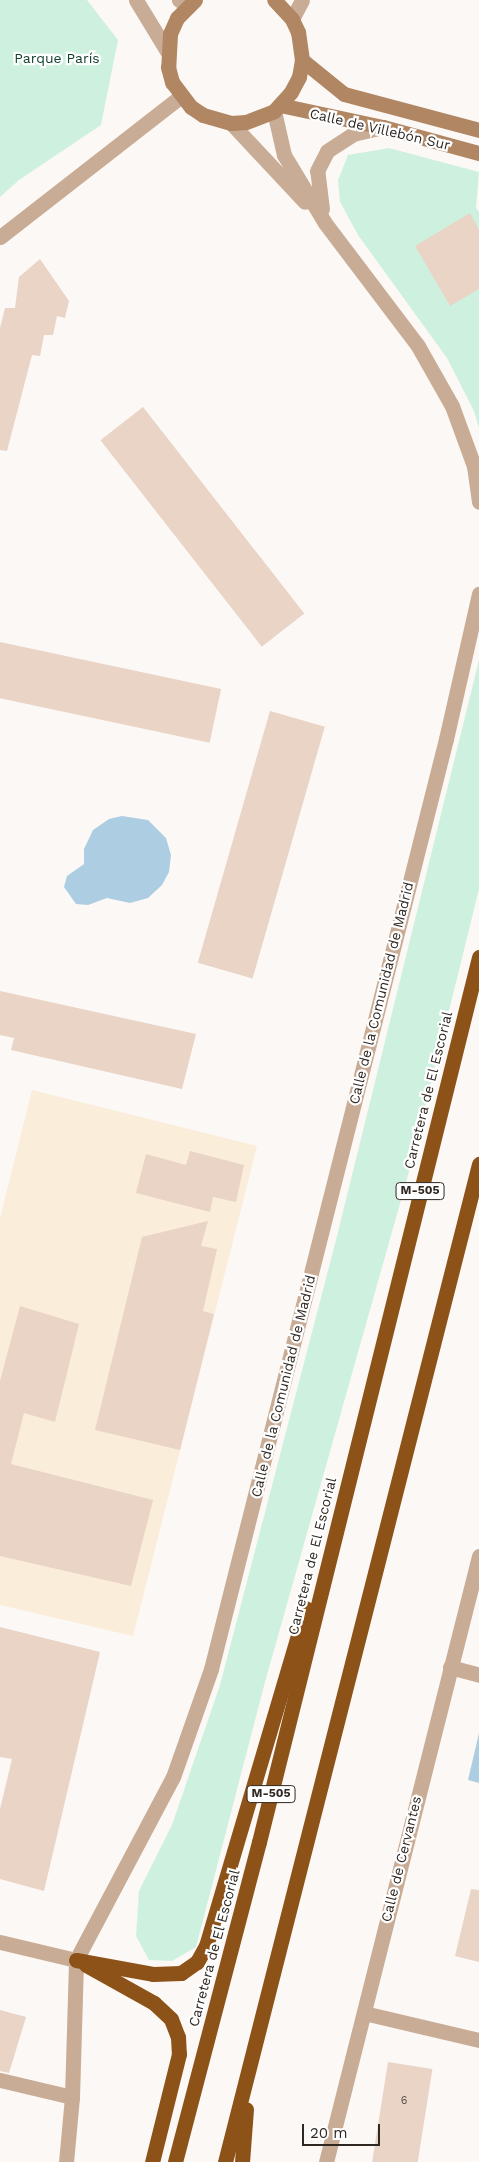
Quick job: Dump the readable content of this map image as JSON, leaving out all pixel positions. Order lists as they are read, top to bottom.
{
  "streets": {
    "highway": ["Carretera de El Escorial", "M-505"],
    "street": ["Calle de Villebón Sur", "Calle de la Comunidad de Madrid", "Calle de Cervantes"]
  },
  "crossings": [
    ["Calle de la Comunidad de Madrid", "M-505"],
    ["Carretera de El Escorial", "M-505"]
  ],
  "parks": ["Parque París"],
  "house_numbers": ["6"],
  "scale_bar": "20 m"
}
